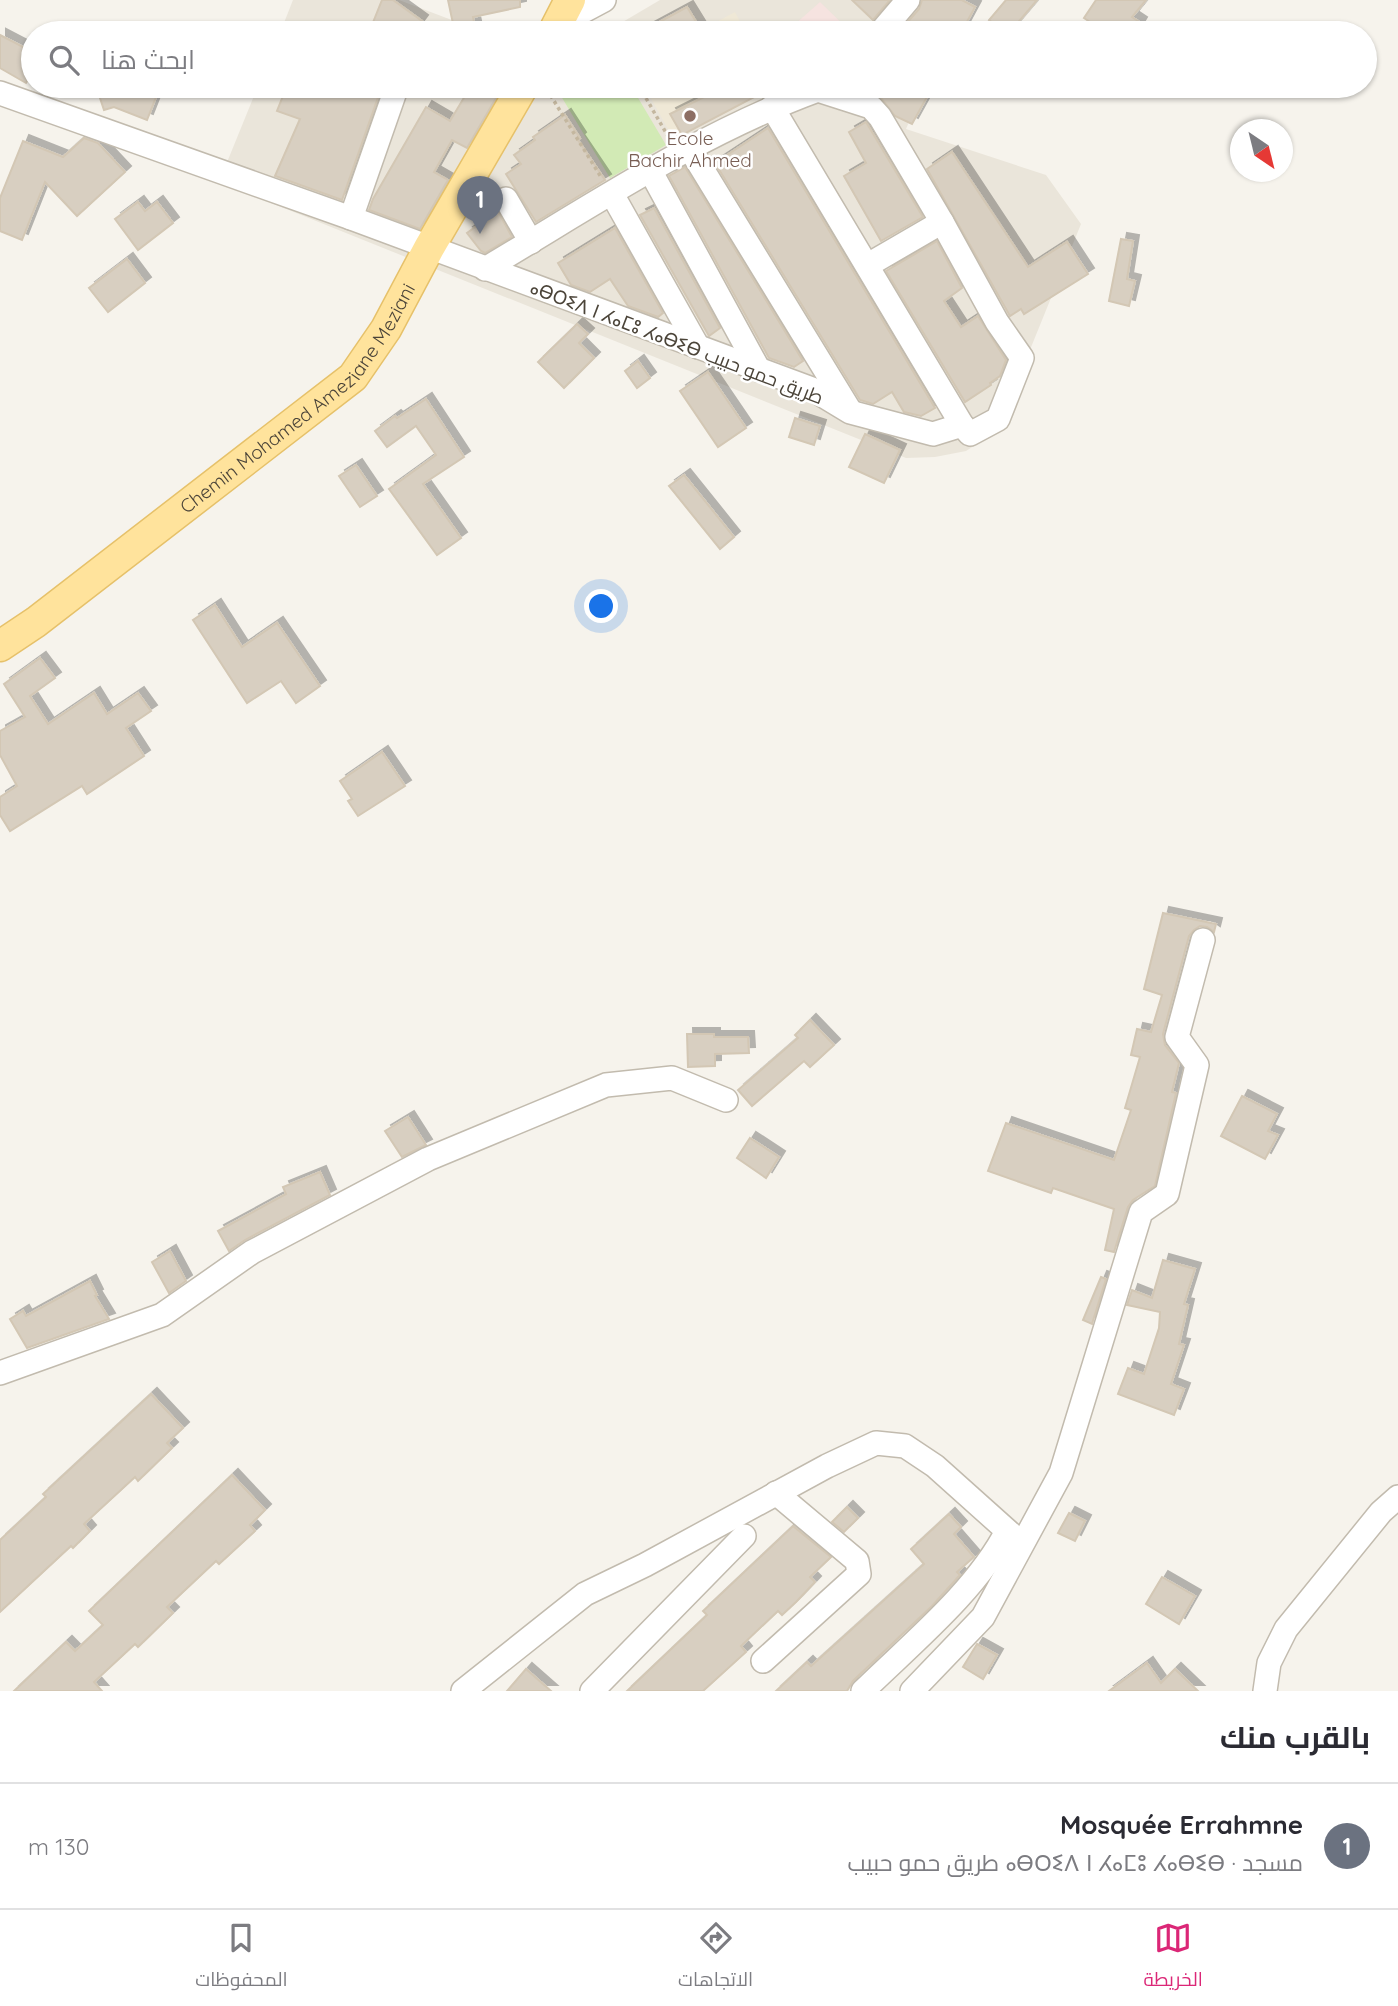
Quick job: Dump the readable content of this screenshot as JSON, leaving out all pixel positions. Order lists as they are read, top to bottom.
{
  "streets": {
    "main road": ["Chemin Mohamed Ameziane Meziani"],
    "street": ["ⴰⴱⵔⵉⴷ ⵏ ⵃⴰⵎⵓ ⵃⴰⴱⵉⴱ طريق حمو حبيب"]
  },
  "crossings": [
    ["ⴰⴱⵔⵉⴷ ⵏ ⵃⴰⵎⵓ ⵃⴰⴱⵉⴱ طريق حمو حبيب", "Chemin Mohamed Ameziane Meziani"]
  ],
  "places": ["Ecole Bachir Ahmed"],
  "north": "bottom right",
  "page": {
    "search": "ابحث هنا",
    "pins": "1",
    "heading": "بالقرب منك",
    "list": [
      {
        "mark": "1",
        "name": "Mosquée Errahmne",
        "note": "مسجد · ⴰⴱⵔⵉⴷ ⵏ ⵃⴰⵎⵓ ⵃⴰⴱⵉⴱ طريق حمو حبيب",
        "value": "130 m"
      }
    ],
    "nav": ["الخريطة", "الاتجاهات", "المحفوظات"]
  }
}
